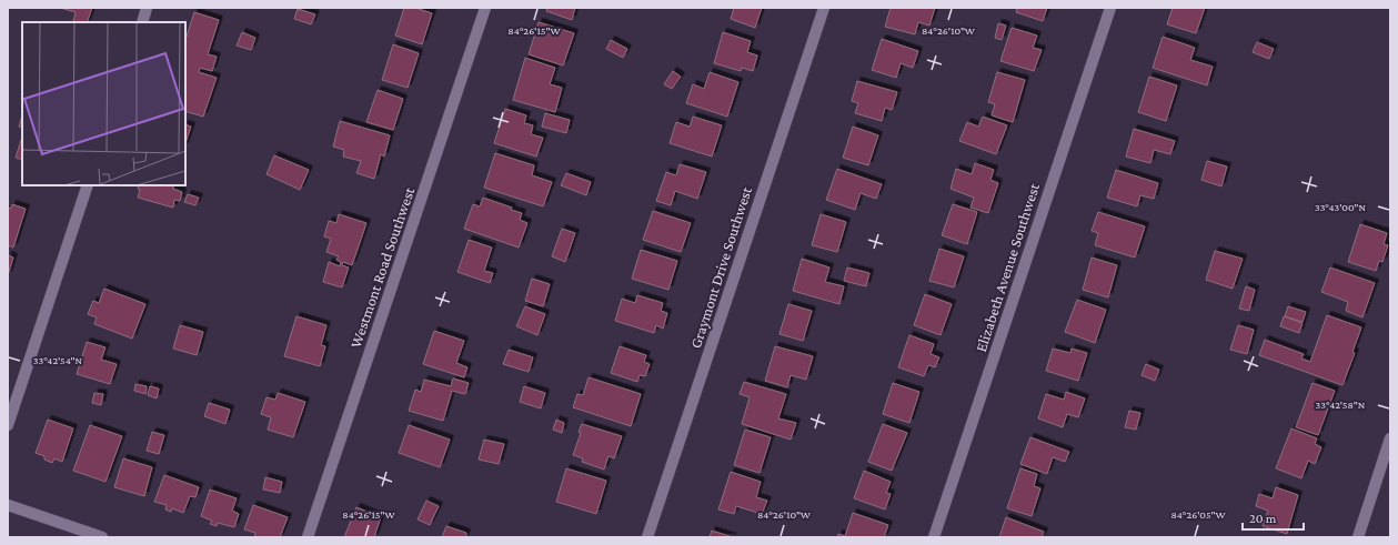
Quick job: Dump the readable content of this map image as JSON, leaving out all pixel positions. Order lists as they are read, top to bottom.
{
  "streets": {
    "street": ["Westmont Road Southwest", "Graymont Drive Southwest", "Elizabeth Avenue Southwest"]
  },
  "scale_bar": "20 m",
  "coordinates": [
    "84°26'15\"W",
    "84°26'10\"W",
    "33°43'00\"N",
    "33°42'54\"N",
    "33°42'58\"N",
    "84°26'05\"W"
  ]
}
